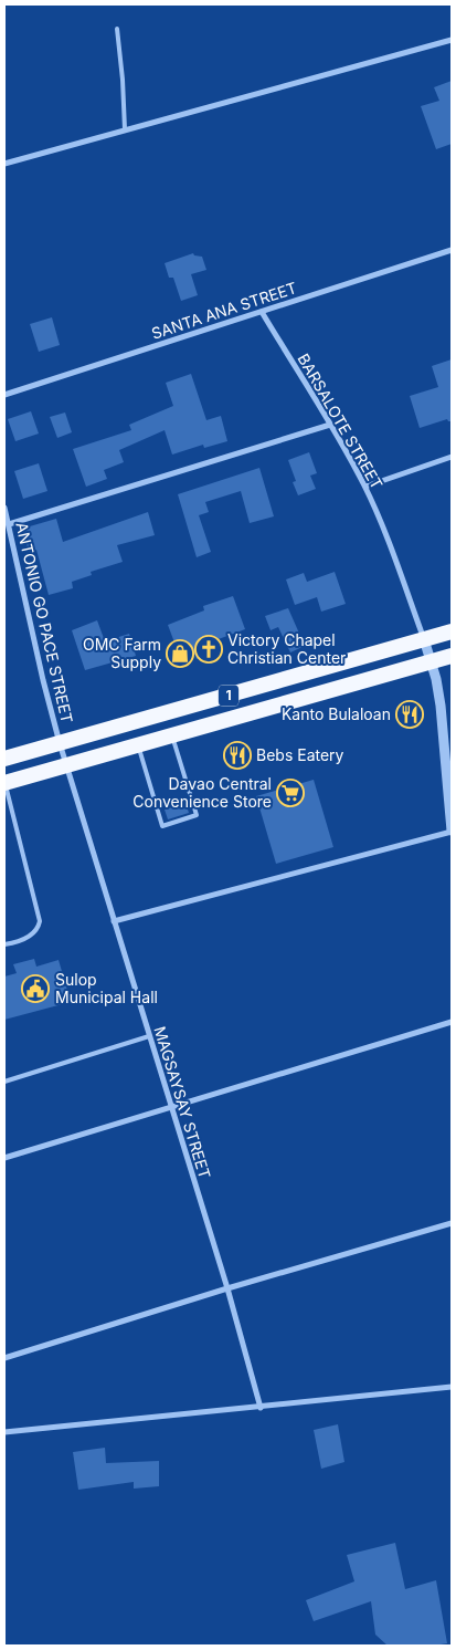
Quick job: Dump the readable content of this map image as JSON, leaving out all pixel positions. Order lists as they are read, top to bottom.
{
  "streets": {
    "highway": ["1"],
    "street": [
      "SANTA ANA STREET",
      "BARSALOTE STREET",
      "ANTONIO GO PACE STREET",
      "MAGSAYSAY STREET"
    ]
  },
  "crossings": [
    ["SANTA ANA STREET", "BARSALOTE STREET"],
    ["BARSALOTE STREET", "1"],
    ["ANTONIO GO PACE STREET", "1"],
    ["ANTONIO GO PACE STREET", "MAGSAYSAY STREET"],
    ["1", "MAGSAYSAY STREET"]
  ],
  "places": {
    "church": ["Victory Chapel Christian Center"],
    "shop": ["OMC Farm Supply"],
    "restaurant": ["Kanto Bulaloan", "Bebs Eatery"],
    "supermarket": ["Davao Central Convenience Store"],
    "public building": ["Sulop Municipal Hall"]
  }
}
